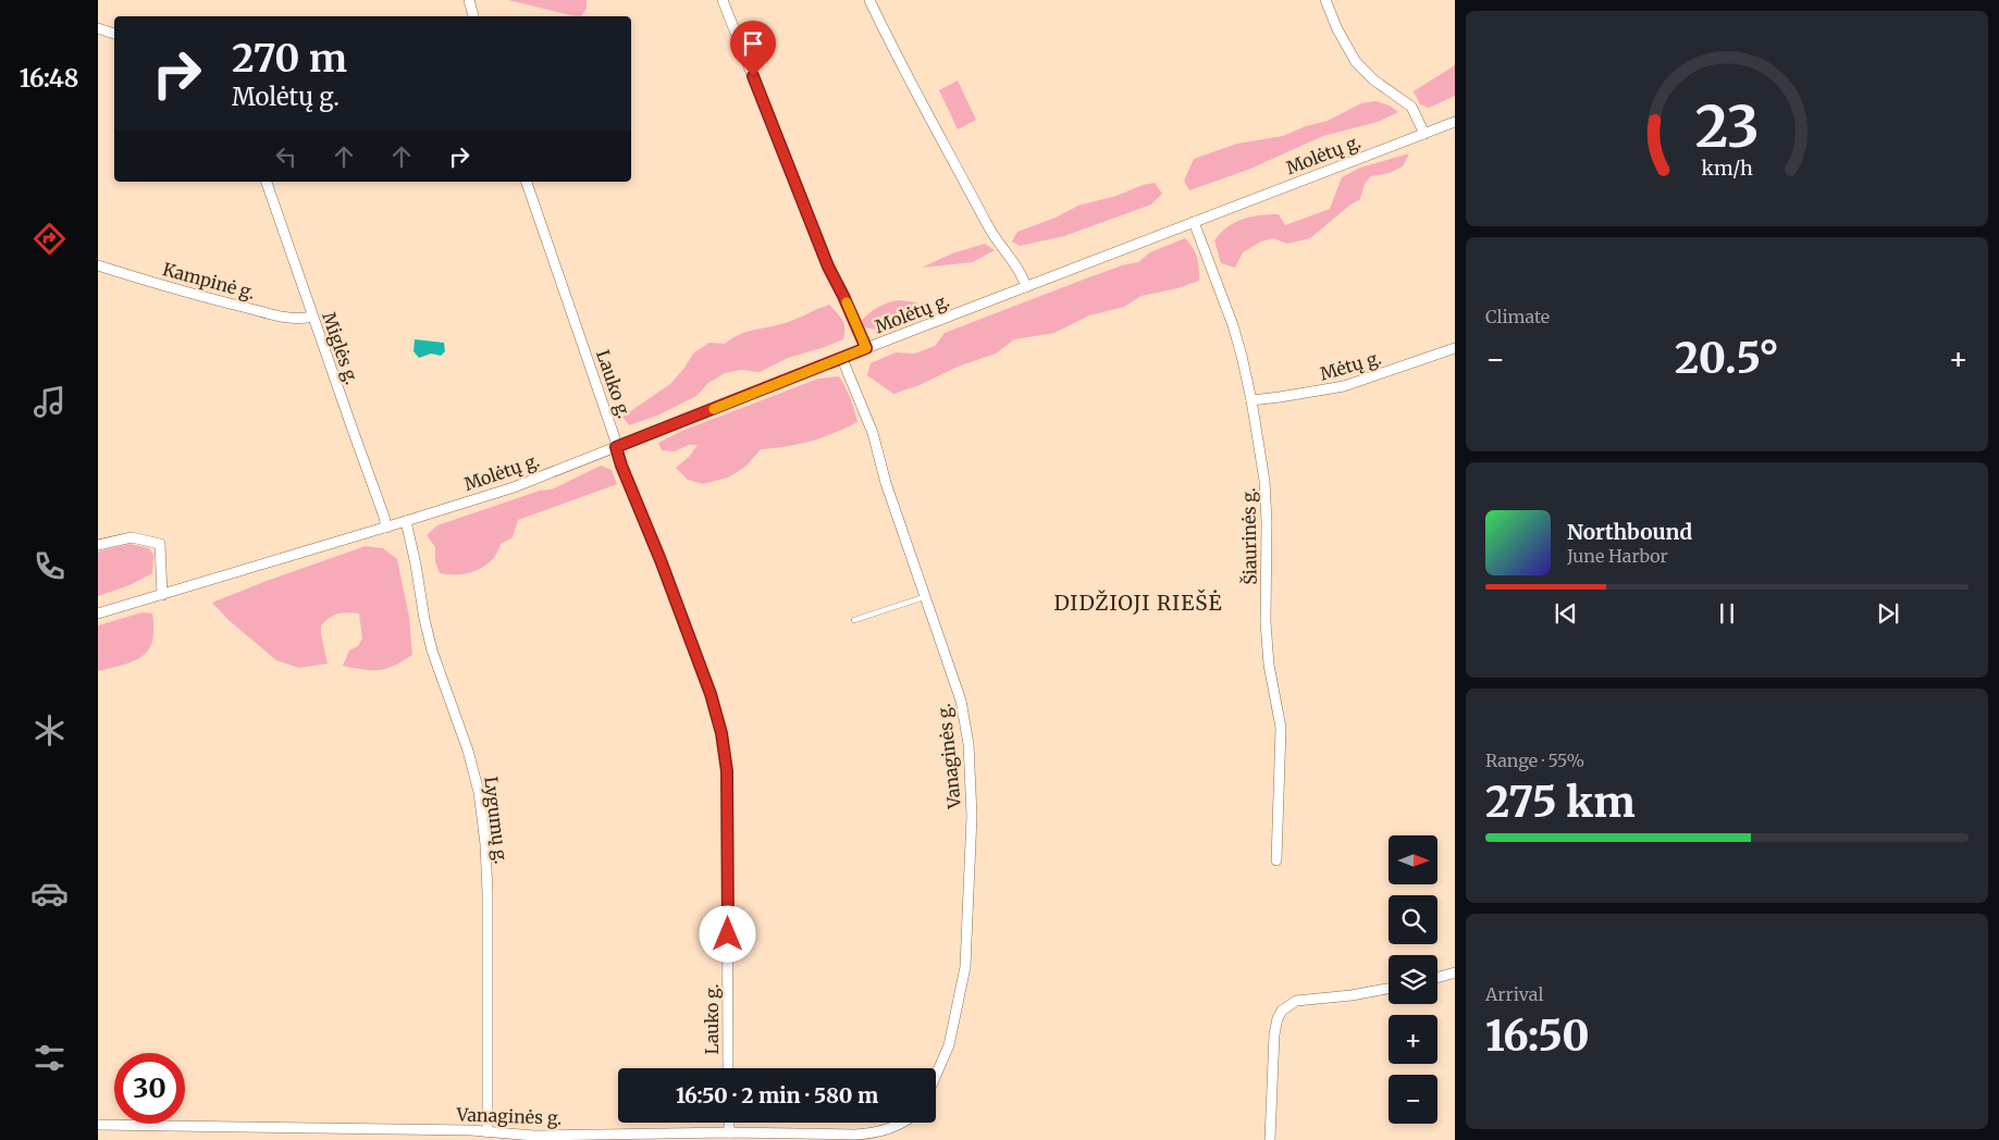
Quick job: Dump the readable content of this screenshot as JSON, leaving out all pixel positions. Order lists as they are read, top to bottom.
{
  "streets": {
    "street": [
      "Molėtų g.",
      "Kampinė g.",
      "Miglės g.",
      "Mėtų g.",
      "Lauko g.",
      "Šiaurinės g.",
      "Vanaginės g.",
      "Lygumų g."
    ]
  },
  "crossings": [
    ["Molėtų g.", "Miglės g."],
    ["Molėtų g.", "Lauko g."],
    ["Molėtų g.", "Šiaurinės g."],
    ["Molėtų g.", "Vanaginės g."],
    ["Molėtų g.", "Lygumų g."],
    ["Kampinė g.", "Miglės g."],
    ["Mėtų g.", "Šiaurinės g."],
    ["Vanaginės g.", "Lygumų g."]
  ],
  "districts": ["DIDŽIOJI RIEŠĖ"],
  "north": "right",
  "page": {
    "tabs": "16:48",
    "turn": ["270 m", "Molėtų g."],
    "tile": [
      "Climate",
      ["Range · 55%", "275 km"],
      ["Arrival", "16:50"]
    ],
    "heat": ["−", "20.5°", "+"],
    "song": ["Northbound", "June Harbor"],
    "map_buttons": ["+", "−"],
    "limit": "30",
    "trip": "16:50 · 2 min · 580 m",
    "gauge": ["23", "km/h"]
  }
}
